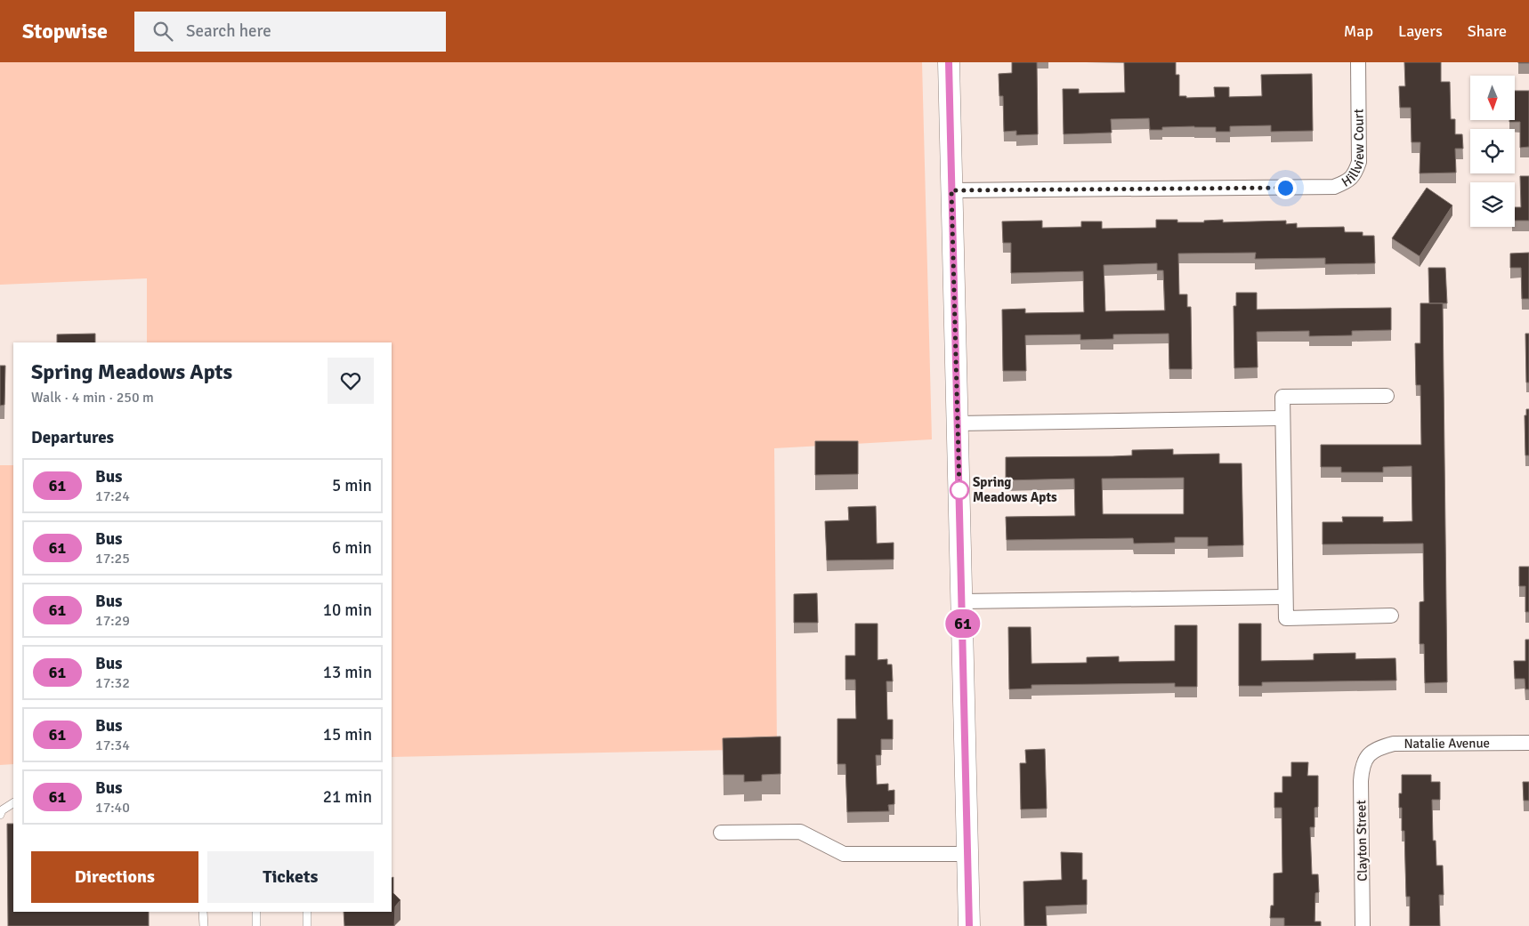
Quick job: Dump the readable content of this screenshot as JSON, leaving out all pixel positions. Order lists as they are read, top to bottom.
{
  "streets": {
    "street": ["Hillview Court", "Natalie Avenue", "Clayton Street"]
  },
  "crossings": [
    ["Natalie Avenue", "Clayton Street"]
  ],
  "places": ["Spring Meadows Apts"],
  "lines": ["bus line 61"],
  "north": "bottom",
  "page": {
    "header": "Stopwise",
    "search": "Search here",
    "nav": ["Map", "Layers", "Share"],
    "on_map": "61",
    "heading": [
      ["Spring Meadows Apts", "Walk · 4 min · 250 m"],
      "Departures"
    ],
    "list": [
      {
        "mark": "61",
        "name": "Bus",
        "note": "17:24",
        "value": "5 min"
      },
      {
        "mark": "61",
        "name": "Bus",
        "note": "17:25",
        "value": "6 min"
      },
      {
        "mark": "61",
        "name": "Bus",
        "note": "17:29",
        "value": "10 min"
      },
      {
        "mark": "61",
        "name": "Bus",
        "note": "17:32",
        "value": "13 min"
      },
      {
        "mark": "61",
        "name": "Bus",
        "note": "17:34",
        "value": "15 min"
      },
      {
        "mark": "61",
        "name": "Bus",
        "note": "17:40",
        "value": "21 min"
      }
    ],
    "buttons": ["Directions", "Tickets"]
  }
}
